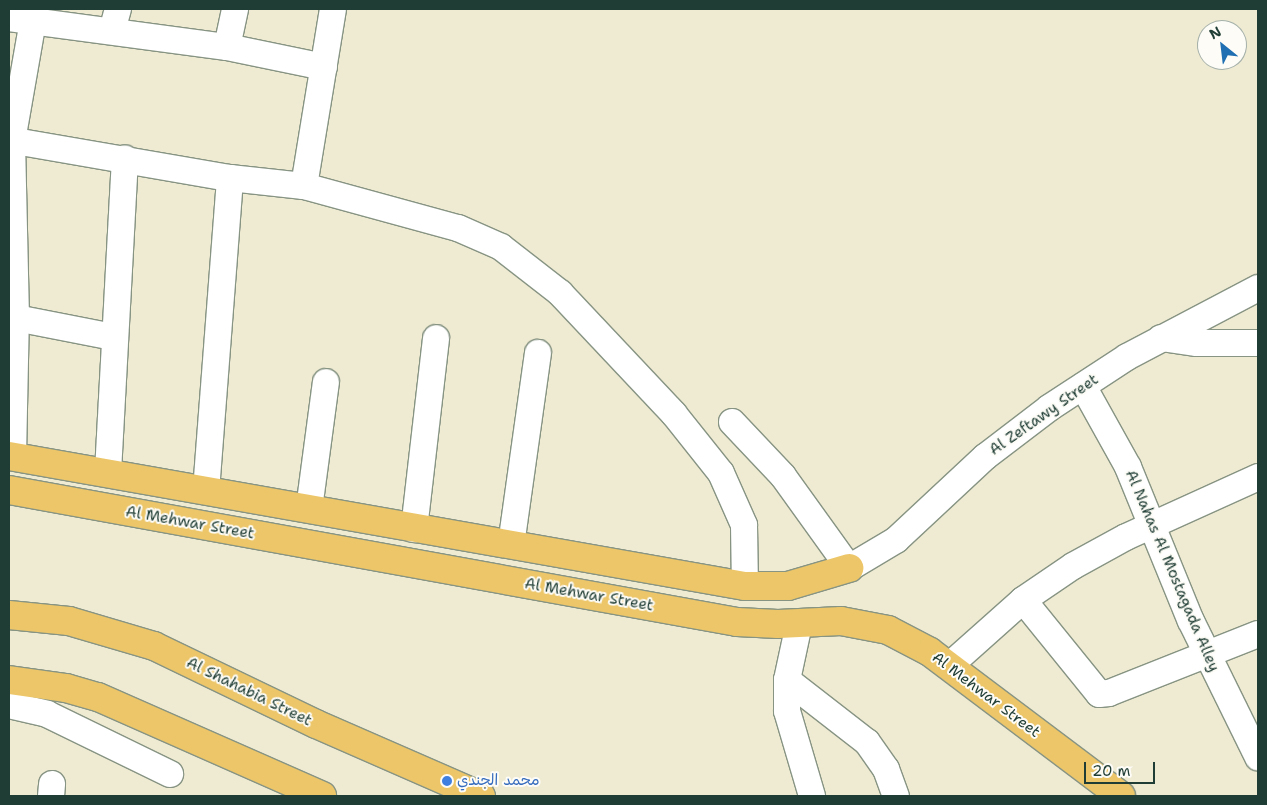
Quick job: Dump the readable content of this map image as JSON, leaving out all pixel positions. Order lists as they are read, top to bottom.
{
  "streets": {
    "main road": ["Al Mehwar Street", "Al Shahabia Street"],
    "street": ["Al Zeftawy Street", "Al Nahas Al Mostagada Alley"]
  },
  "crossings": [
    ["Al Zeftawy Street", "Al Nahas Al Mostagada Alley"]
  ],
  "places": ["محمد الجندي"],
  "scale_bar": "20 m",
  "north": "top left"
}
